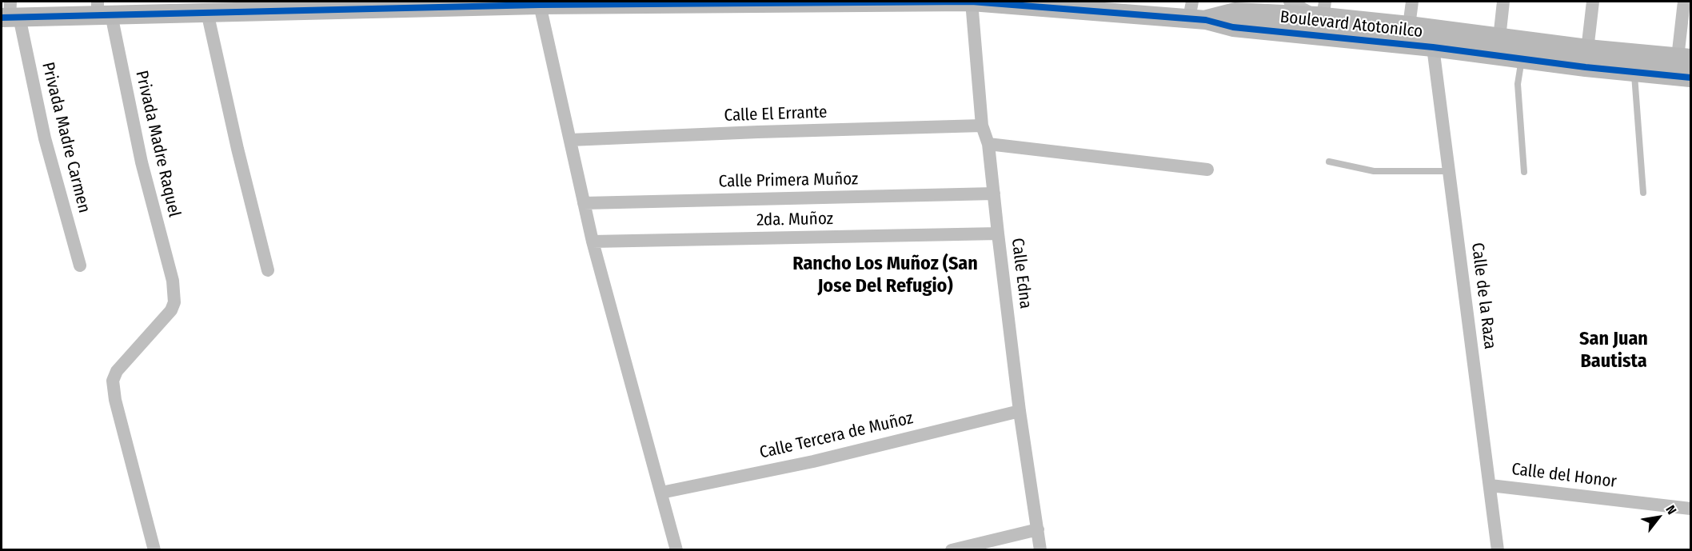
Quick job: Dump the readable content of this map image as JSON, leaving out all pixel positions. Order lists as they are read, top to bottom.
{
  "streets": {
    "street": [
      "Boulevard Atotonilco",
      "Calle El Errante",
      "Privada Madre Carmen",
      "Privada Madre Raquel",
      "Calle Primera Muñoz",
      "2da. Muñoz",
      "Calle Edna",
      "Calle de la Raza",
      "Calle Tercera de Muñoz",
      "Calle del Honor"
    ]
  },
  "crossings": [
    ["Boulevard Atotonilco", "Privada Madre Carmen"],
    ["Boulevard Atotonilco", "Privada Madre Raquel"],
    ["Boulevard Atotonilco", "Calle Edna"],
    ["Boulevard Atotonilco", "Calle de la Raza"],
    ["Calle El Errante", "Calle Edna"],
    ["Calle Primera Muñoz", "Calle Edna"],
    ["2da. Muñoz", "Calle Edna"],
    ["Calle Edna", "Calle Tercera de Muñoz"],
    ["Calle de la Raza", "Calle del Honor"]
  ],
  "districts": ["Rancho Los Muñoz (San Jose Del Refugio)", "San Juan Bautista"],
  "north": "top right"
}
